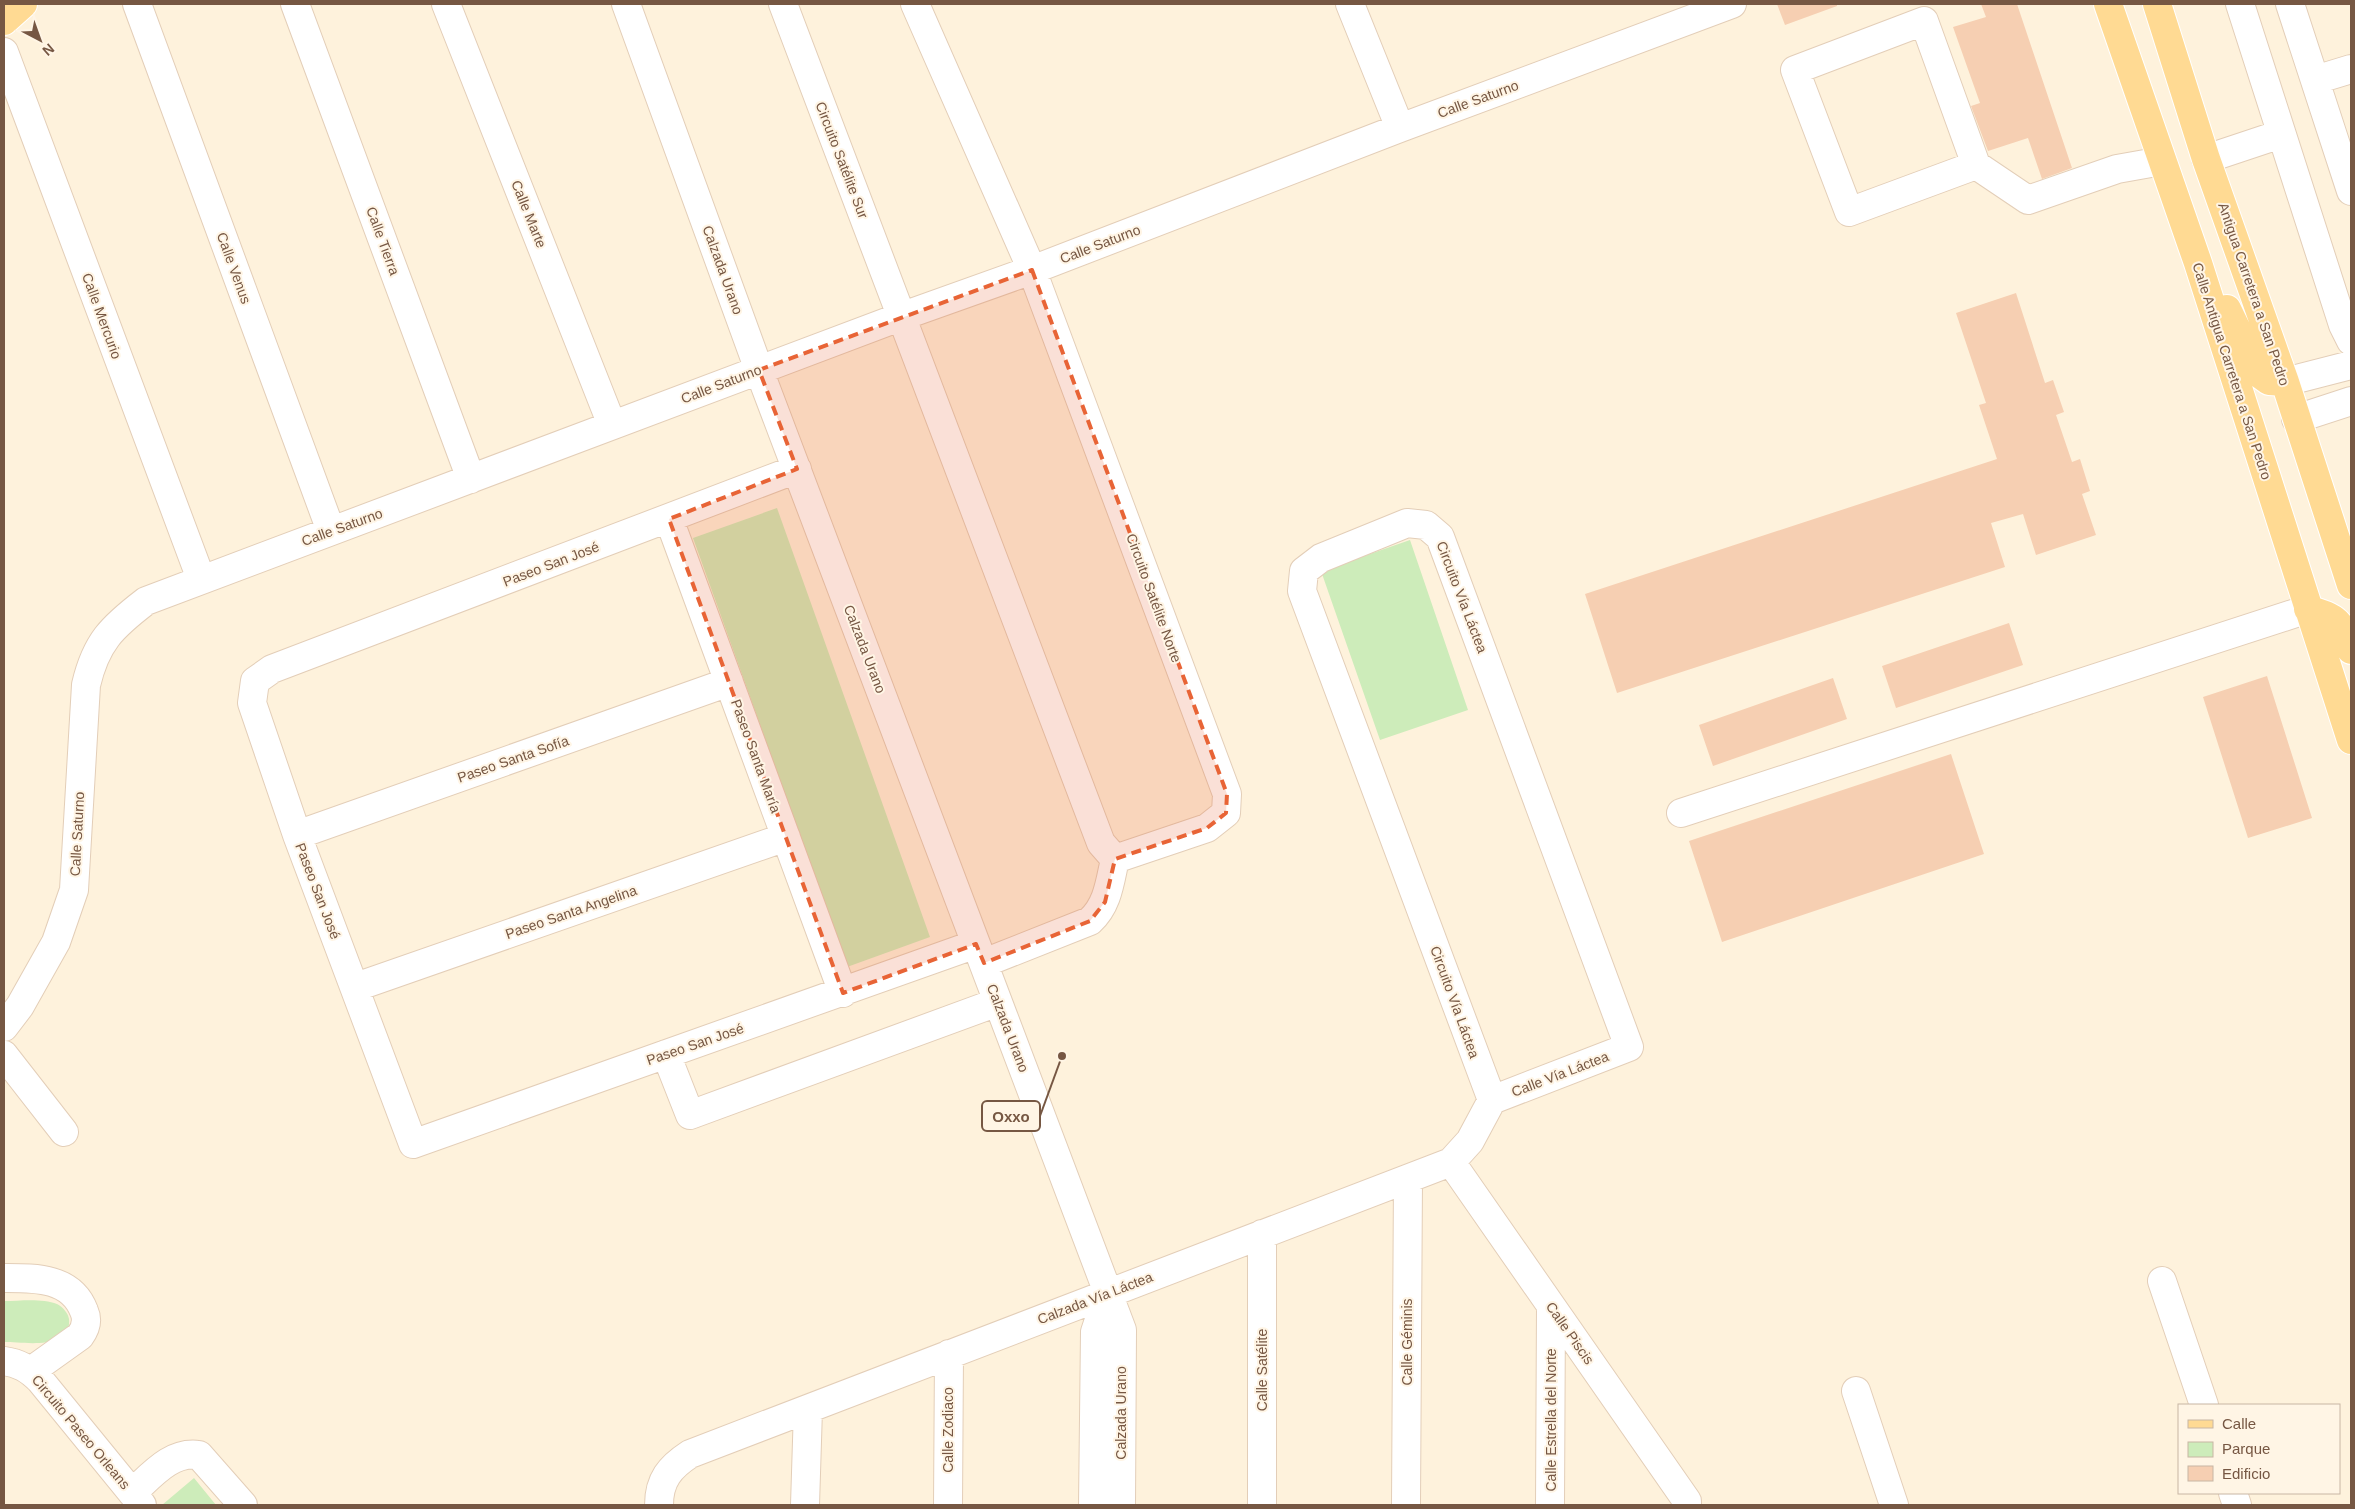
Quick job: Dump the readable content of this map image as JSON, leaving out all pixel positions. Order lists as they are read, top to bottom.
{
  "streets": {
    "main road": ["Antigua Carretera a San Pedro", "Calle Antigua Carretera a San Pedro"],
    "street": [
      "Calle Saturno",
      "Circuito Satélite Sur",
      "Calle Marte",
      "Calle Tierra",
      "Calle Venus",
      "Calzada Urano",
      "Calle Mercurio",
      "Paseo San José",
      "Circuito Vía Láctea",
      "Circuito Satélite Norte",
      "Paseo Santa María",
      "Paseo Santa Sofía",
      "Paseo Santa Angelina",
      "Calle Vía Láctea",
      "Calzada Vía Láctea",
      "Calle Piscis",
      "Calle Géminis",
      "Calle Satélite",
      "Calle Estrella del Norte",
      "Calle Zodiaco",
      "Circuito Paseo Orleans"
    ]
  },
  "crossings": [
    ["Calle Saturno", "Circuito Satélite Sur"],
    ["Calle Saturno", "Calle Marte"],
    ["Calle Saturno", "Calle Tierra"],
    ["Calle Saturno", "Calle Venus"],
    ["Calle Saturno", "Calzada Urano"],
    ["Calle Saturno", "Calle Mercurio"],
    ["Calle Saturno", "Circuito Satélite Norte"],
    ["Calzada Urano", "Paseo San José"],
    ["Calzada Urano", "Calzada Vía Láctea"],
    ["Paseo San José", "Paseo Santa María"],
    ["Paseo San José", "Paseo Santa Sofía"],
    ["Paseo San José", "Paseo Santa Angelina"],
    ["Circuito Vía Láctea", "Calle Vía Láctea"],
    ["Circuito Vía Láctea", "Calzada Vía Láctea"],
    ["Paseo Santa María", "Paseo Santa Sofía"],
    ["Paseo Santa María", "Paseo Santa Angelina"],
    ["Calle Vía Láctea", "Calzada Vía Láctea"],
    ["Calzada Vía Láctea", "Calle Piscis"],
    ["Calzada Vía Láctea", "Calle Géminis"],
    ["Calzada Vía Láctea", "Calle Satélite"],
    ["Calzada Vía Láctea", "Calle Zodiaco"],
    ["Calle Piscis", "Calle Estrella del Norte"]
  ],
  "places": ["Oxxo"],
  "legend": ["Calle", "Parque", "Edificio"],
  "north": "bottom right"
}
